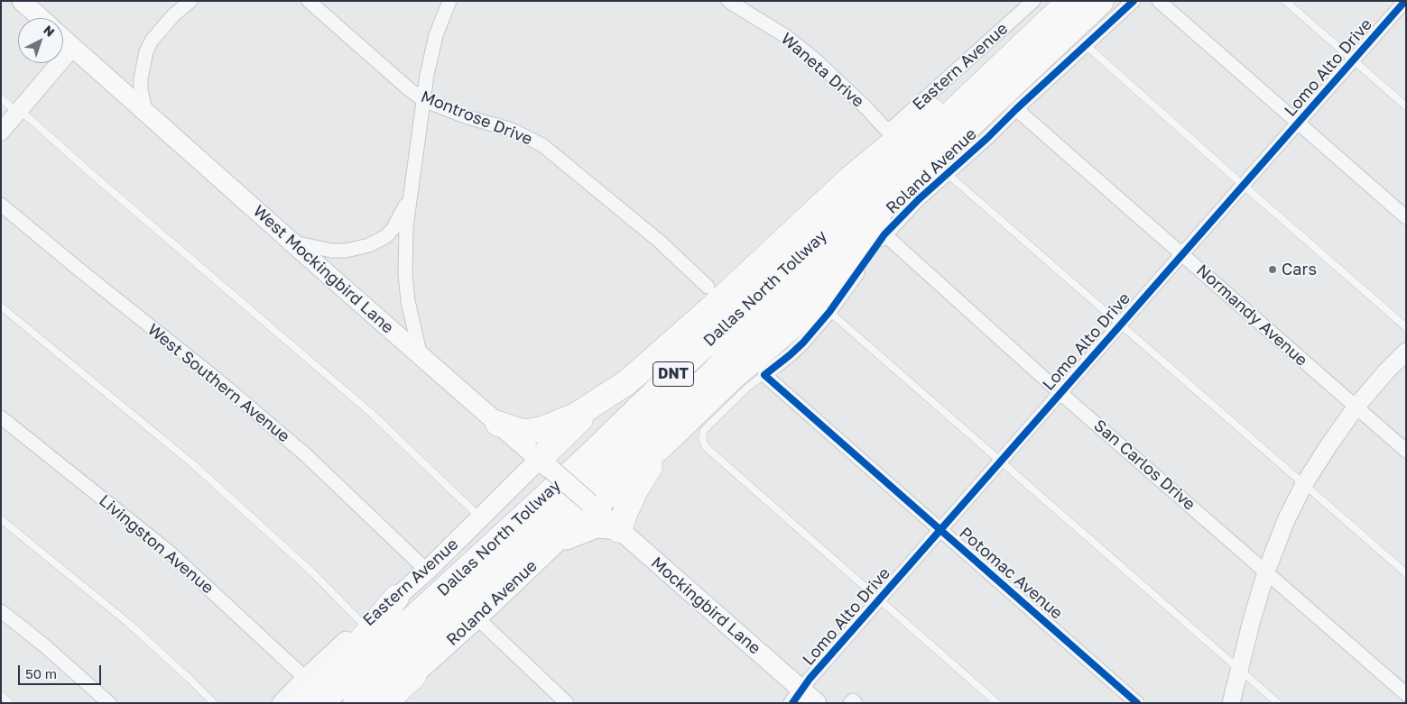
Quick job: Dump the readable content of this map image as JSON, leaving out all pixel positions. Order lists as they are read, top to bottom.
{
  "streets": {
    "highway": ["Dallas North Tollway", "DNT"],
    "main road": [
      "Eastern Avenue",
      "Roland Avenue",
      "West Mockingbird Lane",
      "Mockingbird Lane"
    ],
    "street": [
      "Lomo Alto Drive",
      "Waneta Drive",
      "Montrose Drive",
      "Normandy Avenue",
      "West Southern Avenue",
      "San Carlos Drive",
      "Livingston Avenue",
      "Potomac Avenue"
    ]
  },
  "crossings": [
    ["Eastern Avenue", "Waneta Drive"],
    ["Eastern Avenue", "West Mockingbird Lane"],
    ["Eastern Avenue", "West Southern Avenue"],
    ["Eastern Avenue", "Livingston Avenue"],
    ["Lomo Alto Drive", "Normandy Avenue"],
    ["Lomo Alto Drive", "San Carlos Drive"],
    ["Lomo Alto Drive", "Potomac Avenue"],
    ["Lomo Alto Drive", "Mockingbird Lane"],
    ["Roland Avenue", "West Mockingbird Lane"],
    ["Roland Avenue", "Normandy Avenue"],
    ["Roland Avenue", "San Carlos Drive"],
    ["Roland Avenue", "Potomac Avenue"],
    ["Roland Avenue", "Mockingbird Lane"],
    ["West Mockingbird Lane", "Mockingbird Lane"]
  ],
  "places": ["Cars"],
  "scale_bar": "50 m",
  "north": "top right"
}
